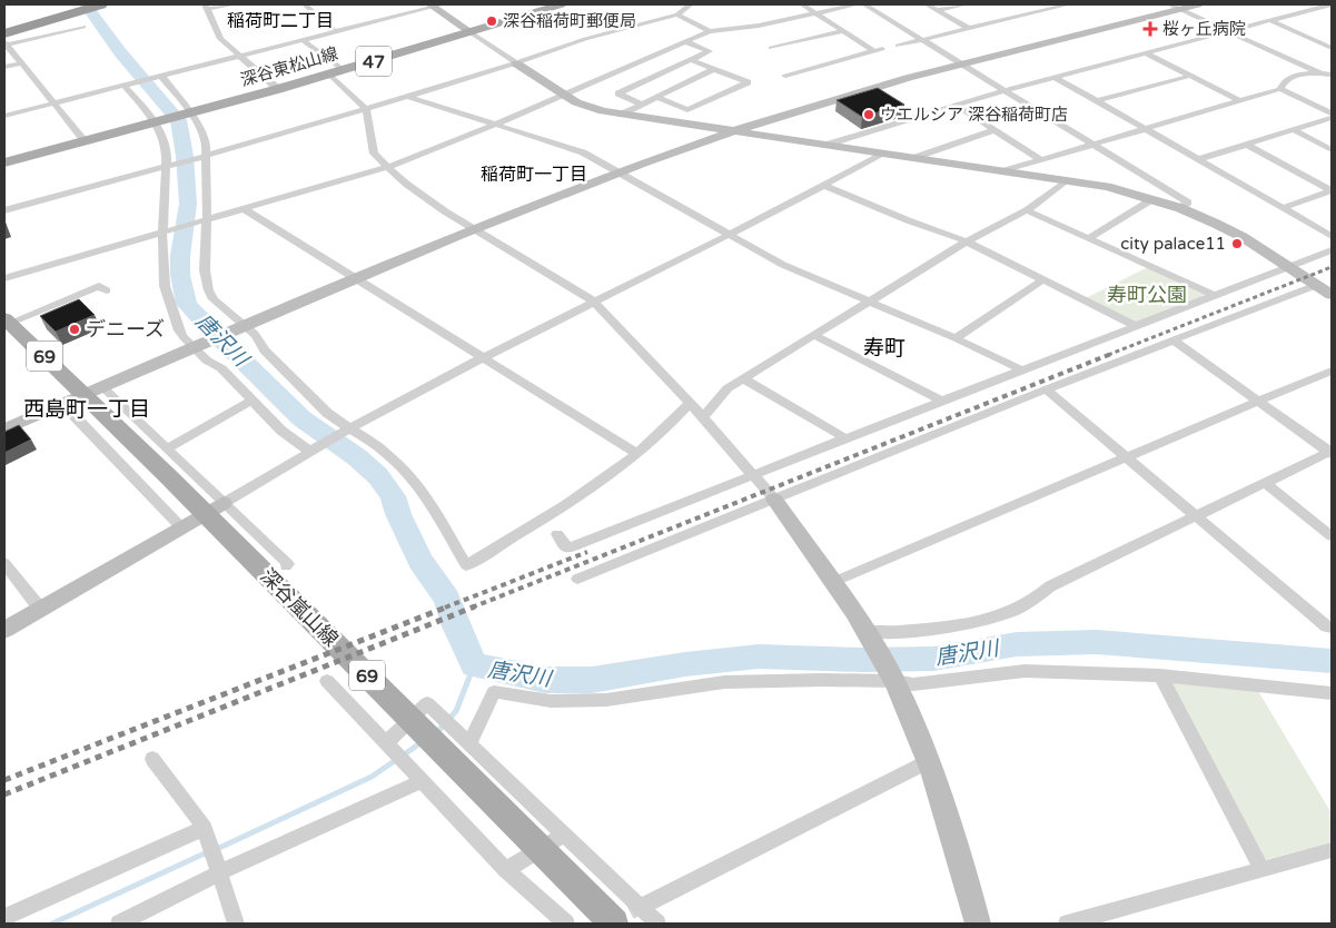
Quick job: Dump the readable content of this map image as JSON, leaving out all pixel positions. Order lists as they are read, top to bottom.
{
  "streets": {
    "main road": [
      "47",
      "深谷東松山線",
      "69",
      "深谷嵐山線"
    ]
  },
  "crossings": [
    ["47", "深谷東松山線"]
  ],
  "districts": [
    "稲荷町二丁目",
    "稲荷町一丁目",
    "寿町",
    "西島町一丁目"
  ],
  "water": ["唐沢川"],
  "parks": ["寿町公園"],
  "places": {
    "other": [
      "深谷稲荷町郵便局",
      "ウエルシア 深谷稲荷町店",
      "city palace11",
      "デニーズ"
    ],
    "health": ["桜ヶ丘病院"]
  }
}
